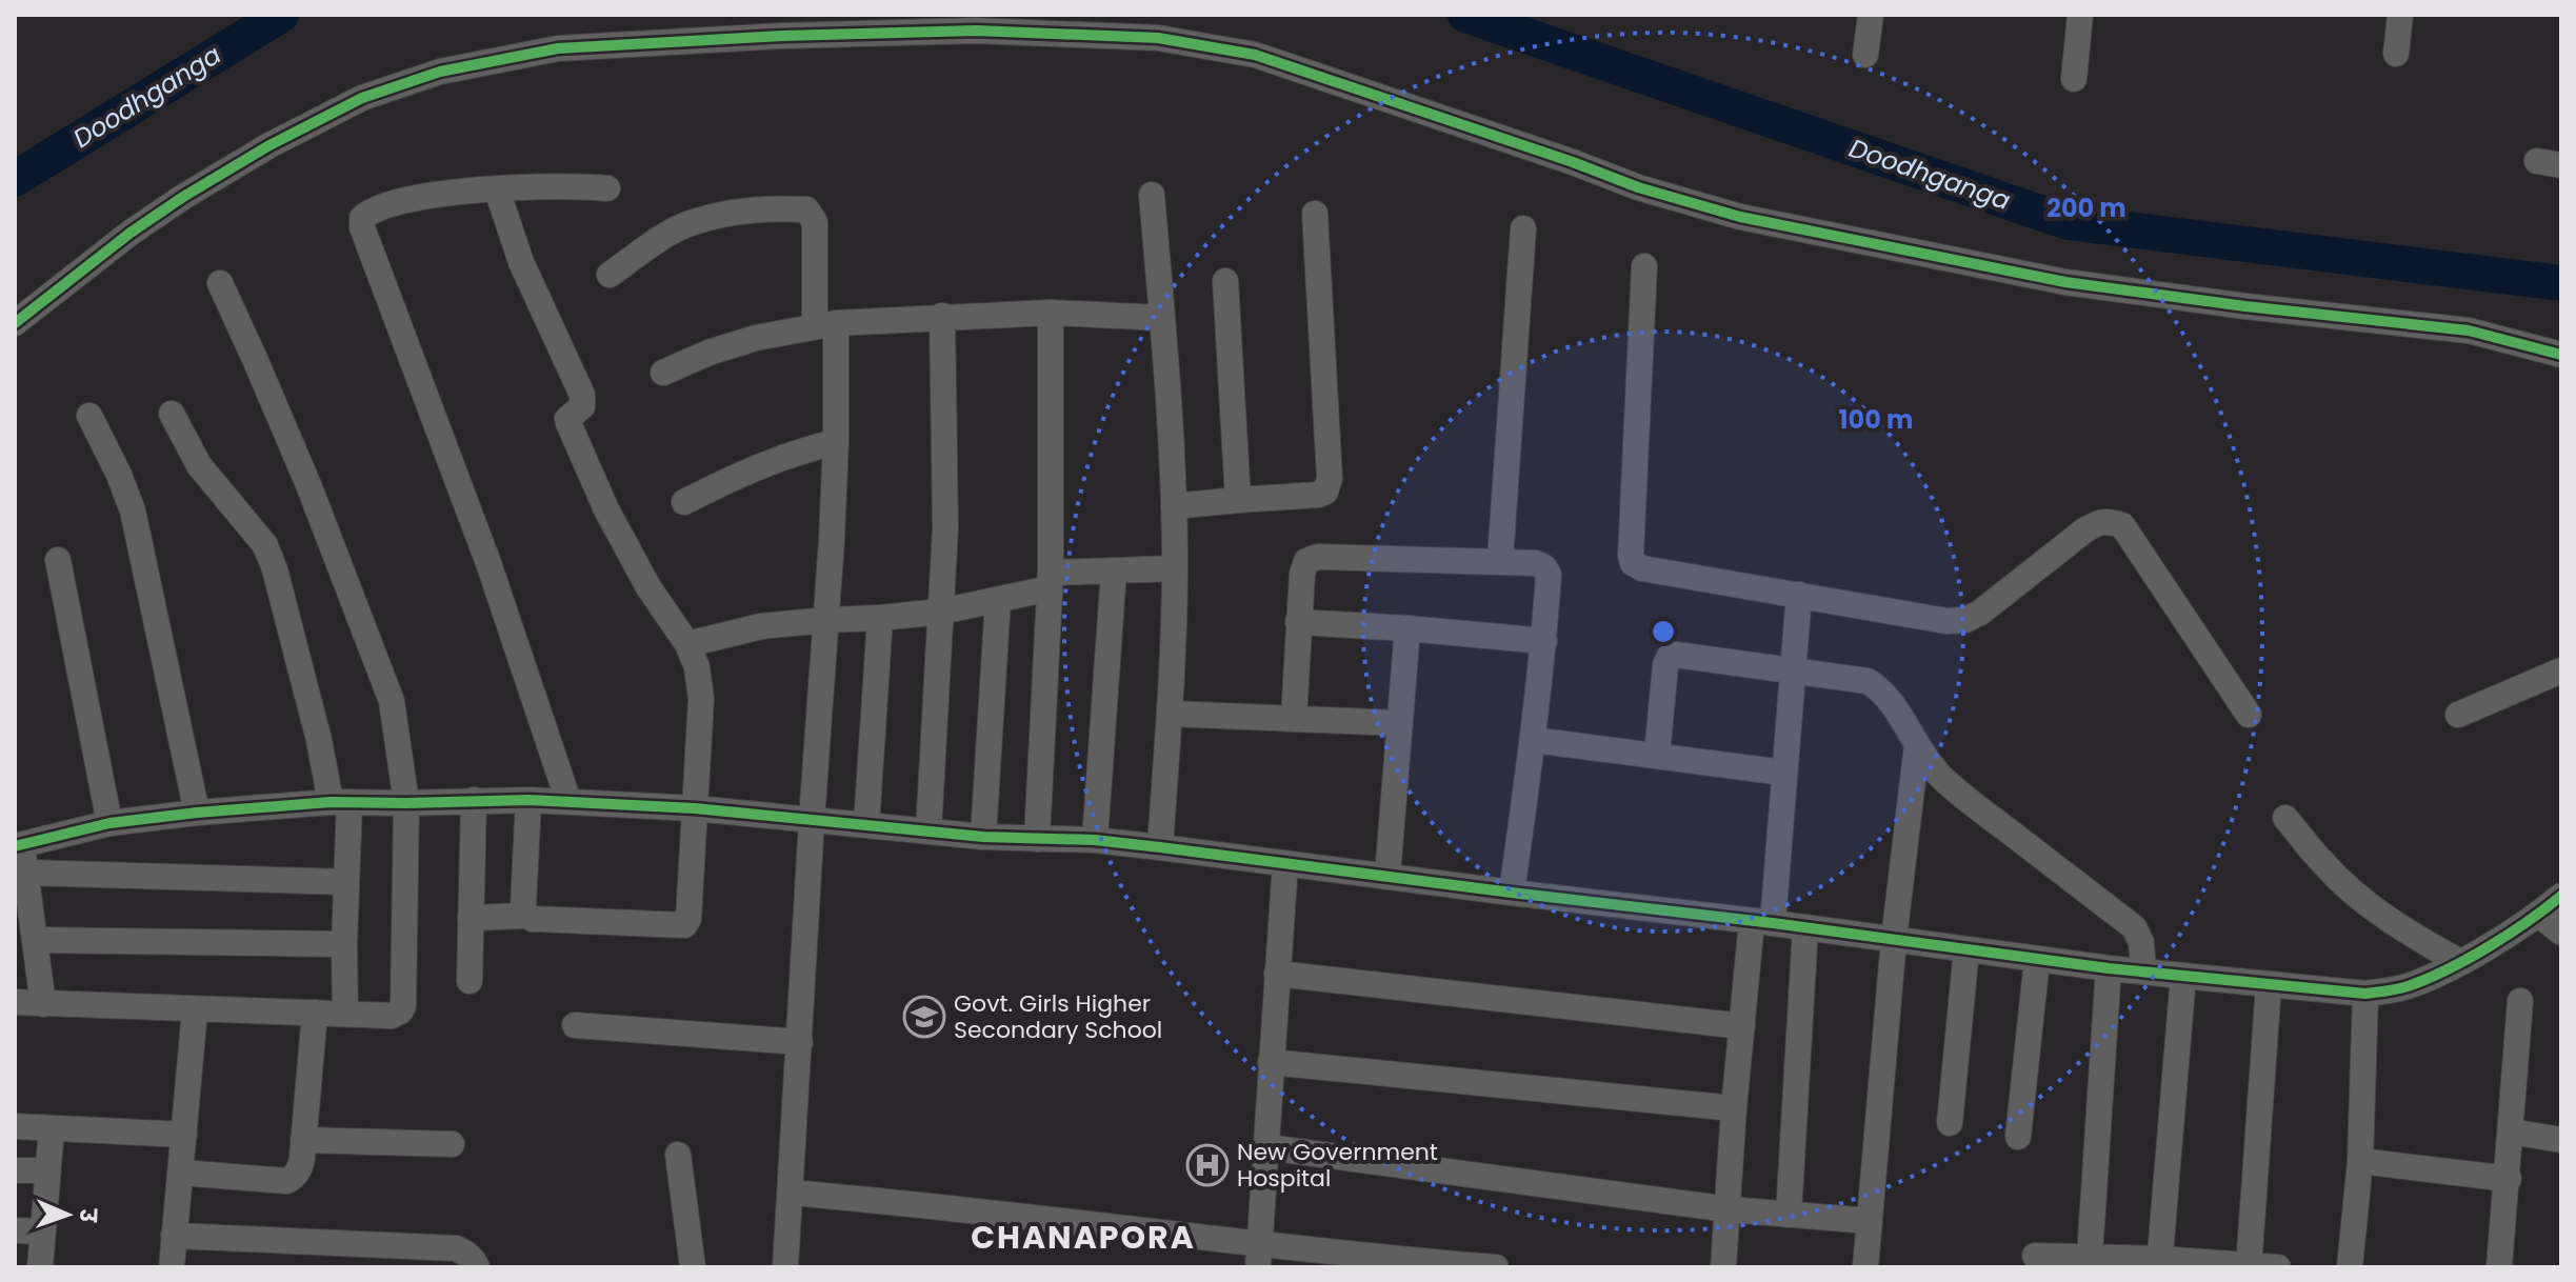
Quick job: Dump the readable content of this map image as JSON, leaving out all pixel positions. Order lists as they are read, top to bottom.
{
  "districts": ["CHANAPORA"],
  "water": ["Doodhganga"],
  "places": {
    "school or university": ["Govt. Girls Higher Secondary School"],
    "hospital": ["New Government Hospital"]
  },
  "north": "right",
  "rings": ["200 m", "100 m"]
}
